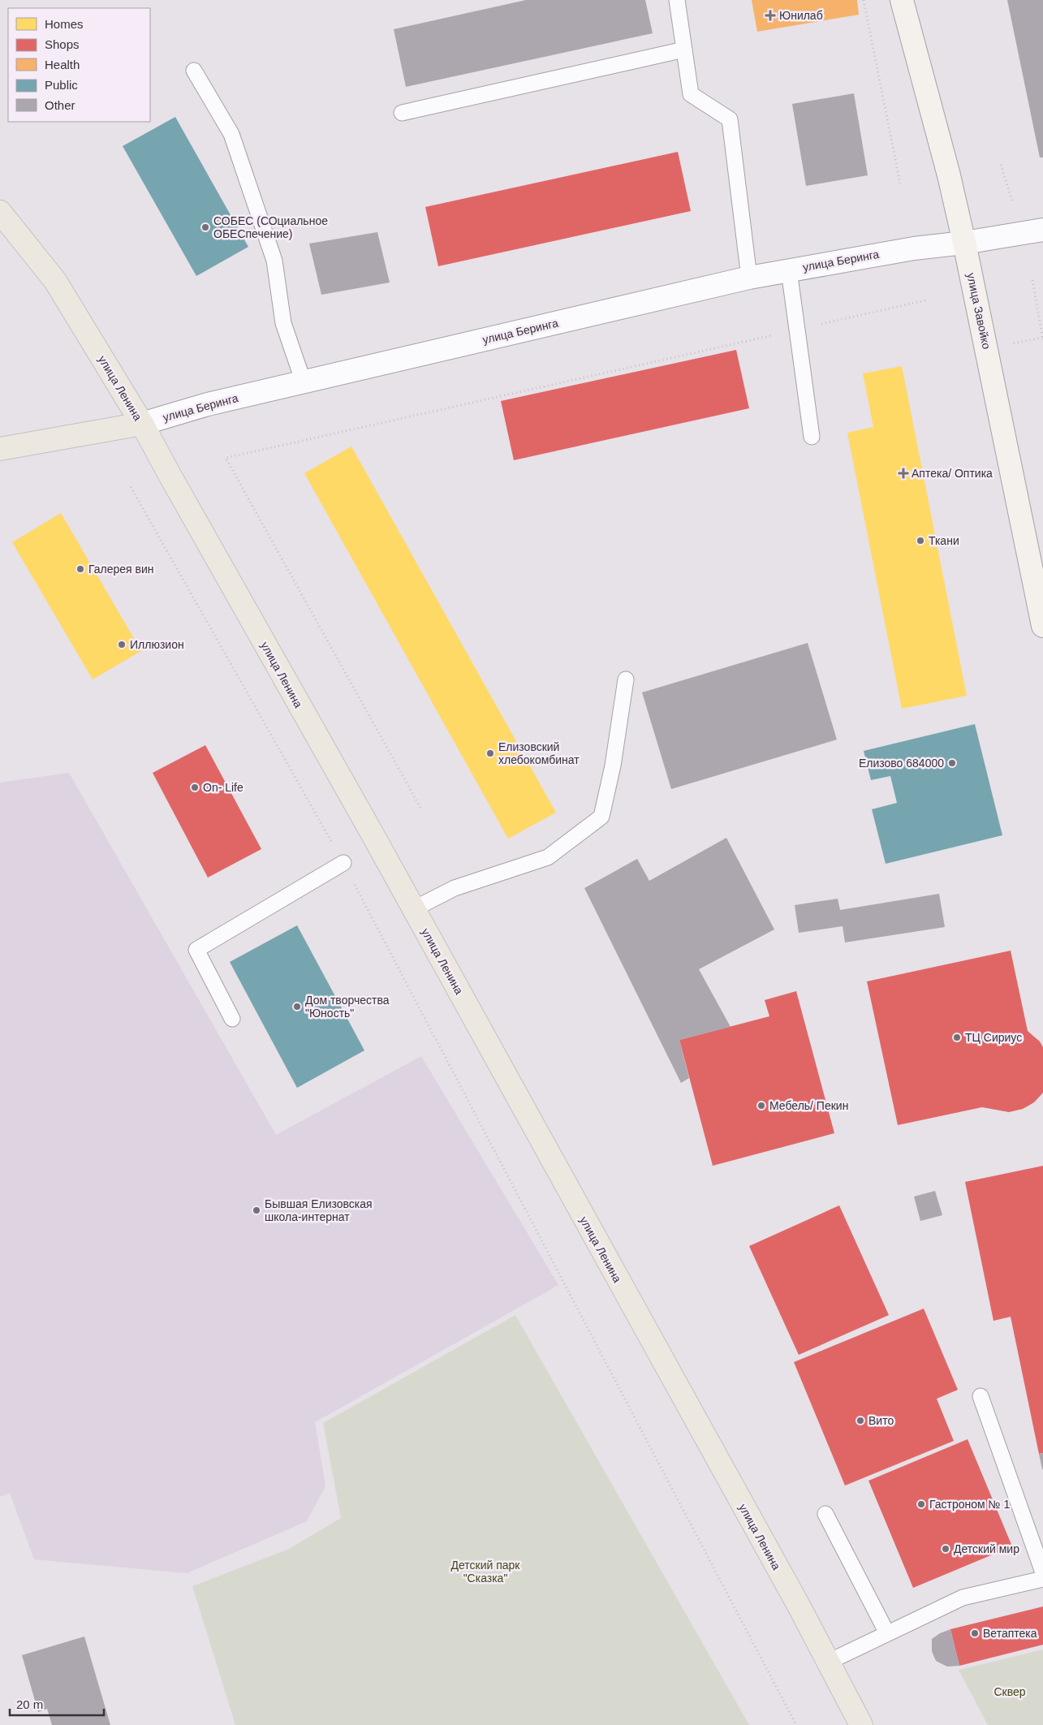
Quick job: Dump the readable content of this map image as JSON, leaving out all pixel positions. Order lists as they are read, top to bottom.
{
  "streets": {
    "main road": ["улица Беринга", "улица Завойко", "улица Ленина"]
  },
  "crossings": [
    ["улица Беринга", "улица Завойко"],
    ["улица Беринга", "улица Ленина"]
  ],
  "parks": ["Детский парк \"Сказка\"", "Сквер"],
  "places": {
    "health": ["Юнилаб", "Аптека/ Оптика"],
    "other": [
      "СОБЕС (СОциальное ОБЕСпечение)",
      "Ткани",
      "Галерея вин",
      "Иллюзион",
      "Елизовский хлебокомбинат",
      "Елизово 684000",
      "On- Life",
      "Дом творчества \"Юность\"",
      "ТЦ Сириус",
      "Мебель/ Пекин",
      "Бывшая Елизовская школа-интернат",
      "Вито",
      "Гастроном № 1",
      "Детский мир",
      "Ветаптека"
    ]
  },
  "legend": [
    "Homes",
    "Shops",
    "Health",
    "Public",
    "Other"
  ],
  "scale_bar": "20 m"
}
